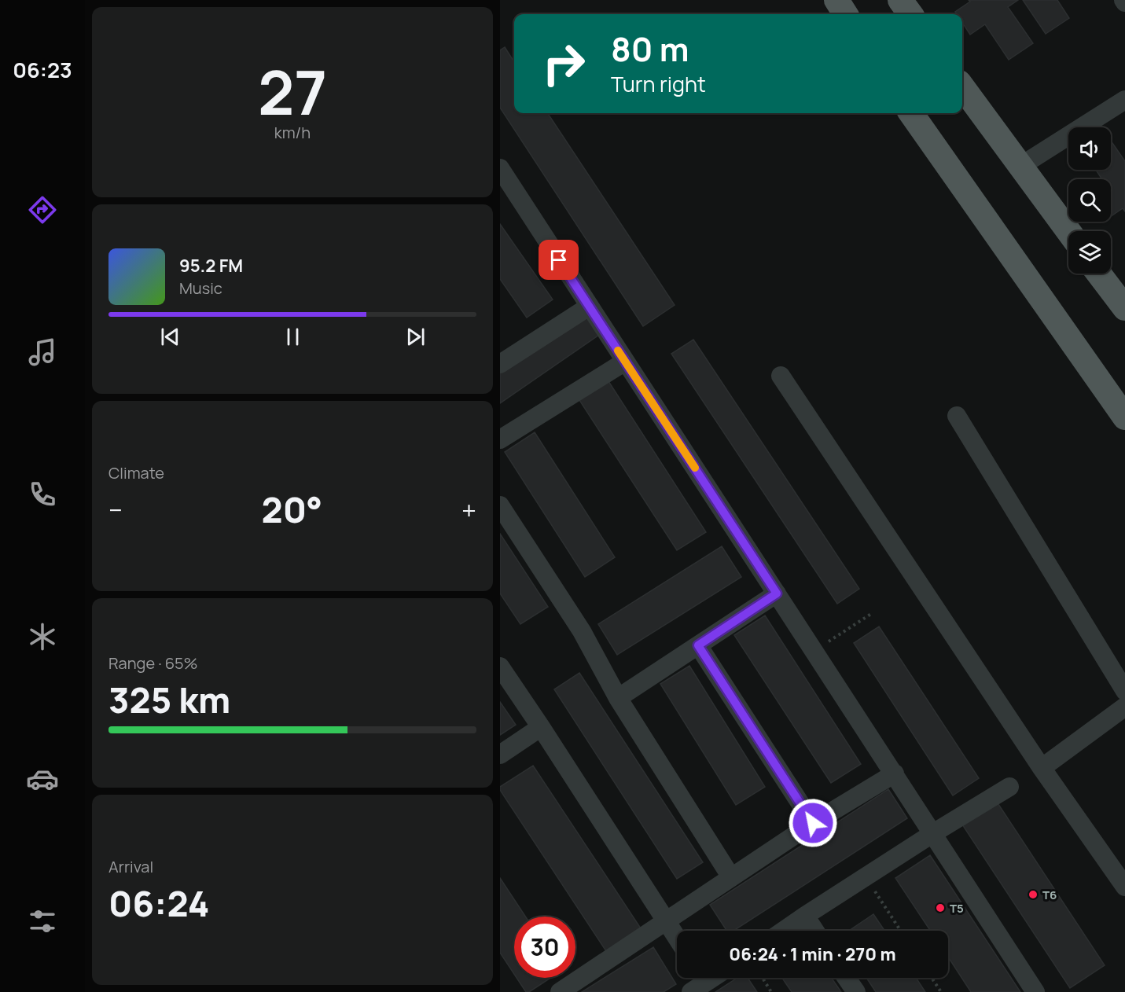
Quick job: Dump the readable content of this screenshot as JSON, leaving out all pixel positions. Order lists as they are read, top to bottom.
{
  "places": ["T6", "T5"],
  "page": {
    "tabs": "06:23",
    "tile": [
      ["27", "km/h"],
      "Climate",
      ["Range · 65%", "325 km"],
      ["Arrival", "06:24"]
    ],
    "turn": ["80 m", "Turn right"],
    "song": ["95.2 FM", "Music"],
    "heat": ["−", "20°", "+"],
    "limit": "30",
    "trip": "06:24 · 1 min · 270 m"
  }
}
